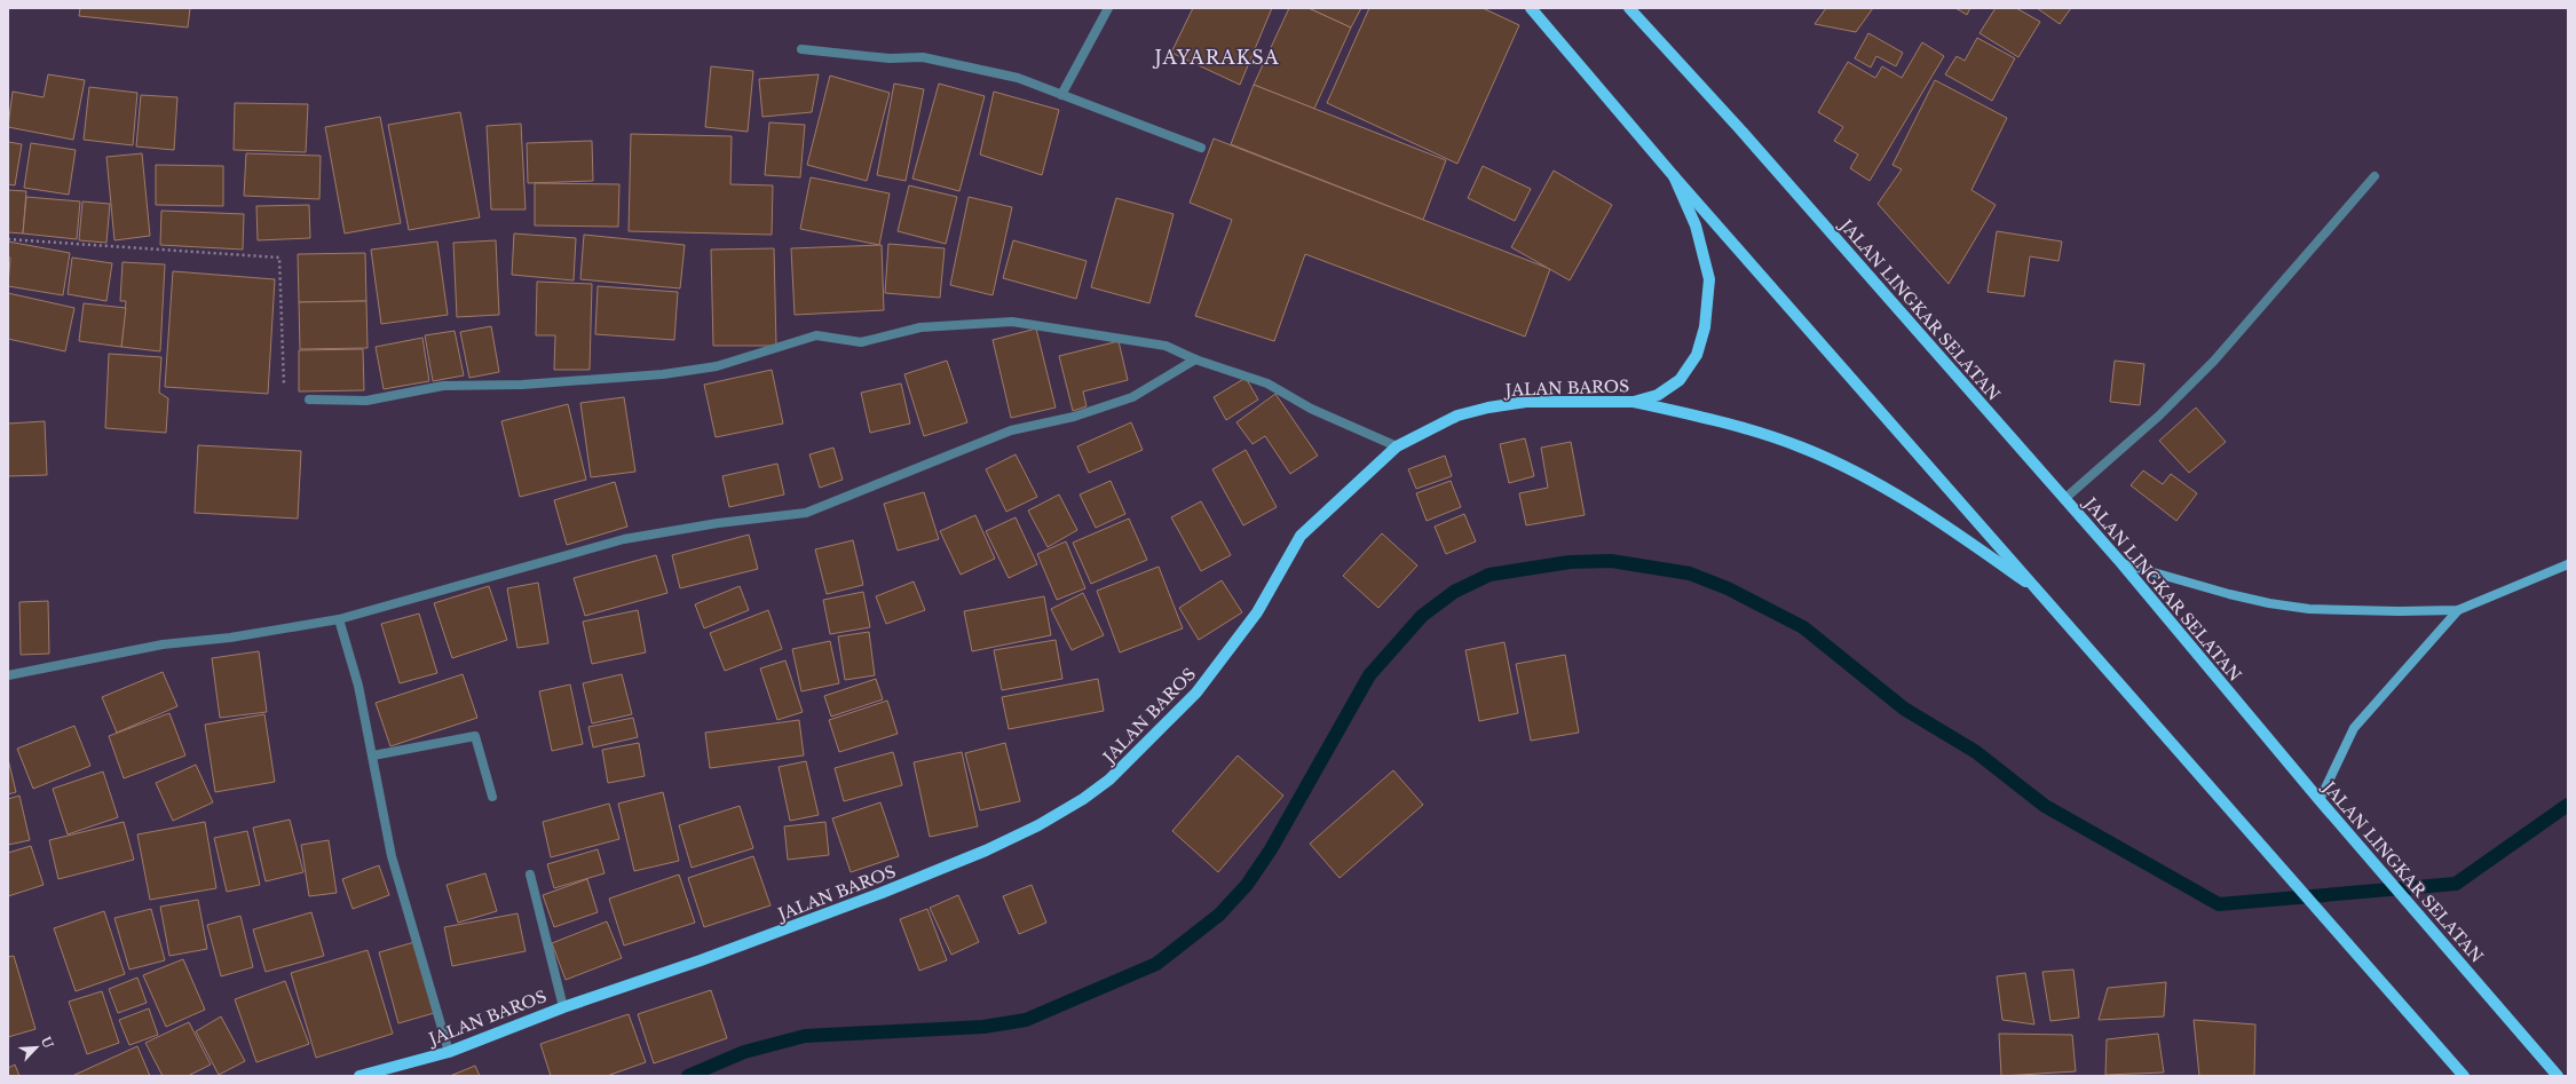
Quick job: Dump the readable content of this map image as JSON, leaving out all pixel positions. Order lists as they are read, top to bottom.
{
  "streets": {
    "main road": ["JALAN LINGKAR SELATAN", "JALAN BAROS"]
  },
  "districts": ["JAYARAKSA"],
  "north": "top right"
}
